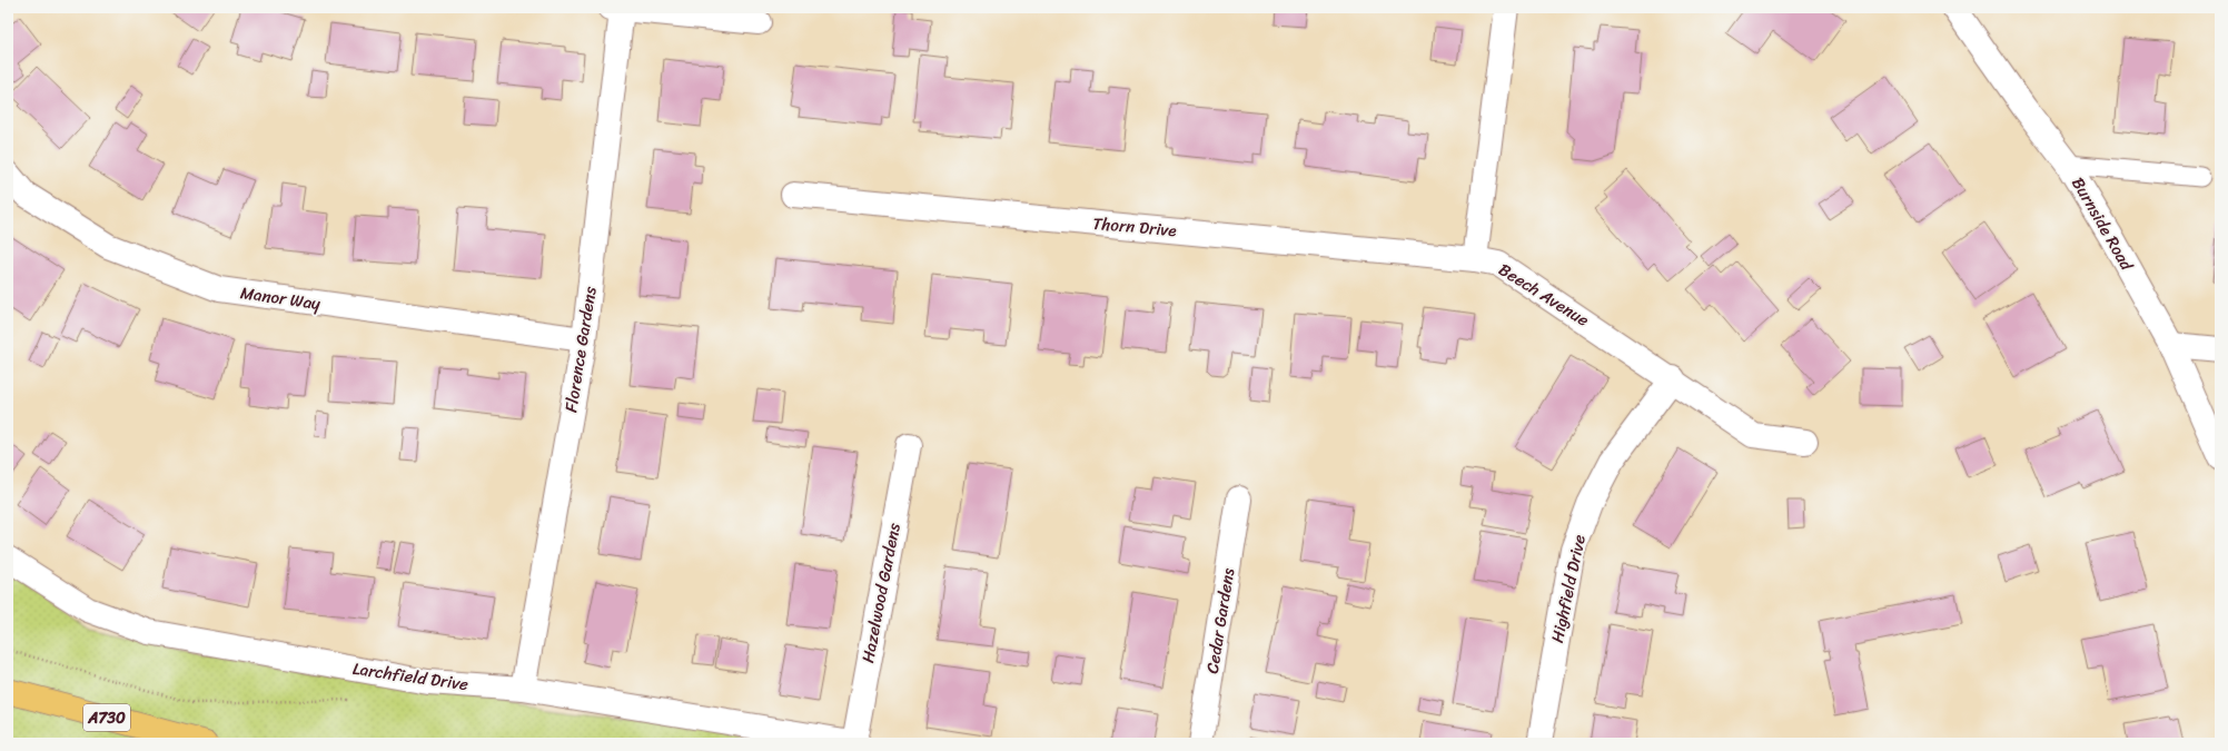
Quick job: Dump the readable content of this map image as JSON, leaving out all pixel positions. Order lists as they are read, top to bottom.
{
  "streets": {
    "main road": ["A730"],
    "street": [
      "Burnside Road",
      "Thorn Drive",
      "Beech Avenue",
      "Manor Way",
      "Florence Gardens",
      "Highfield Drive",
      "Hazelwood Gardens",
      "Cedar Gardens",
      "Larchfield Drive"
    ]
  },
  "crossings": [
    ["Thorn Drive", "Beech Avenue"],
    ["Beech Avenue", "Highfield Drive"],
    ["Manor Way", "Florence Gardens"],
    ["Florence Gardens", "Larchfield Drive"],
    ["Hazelwood Gardens", "Larchfield Drive"]
  ]
}
